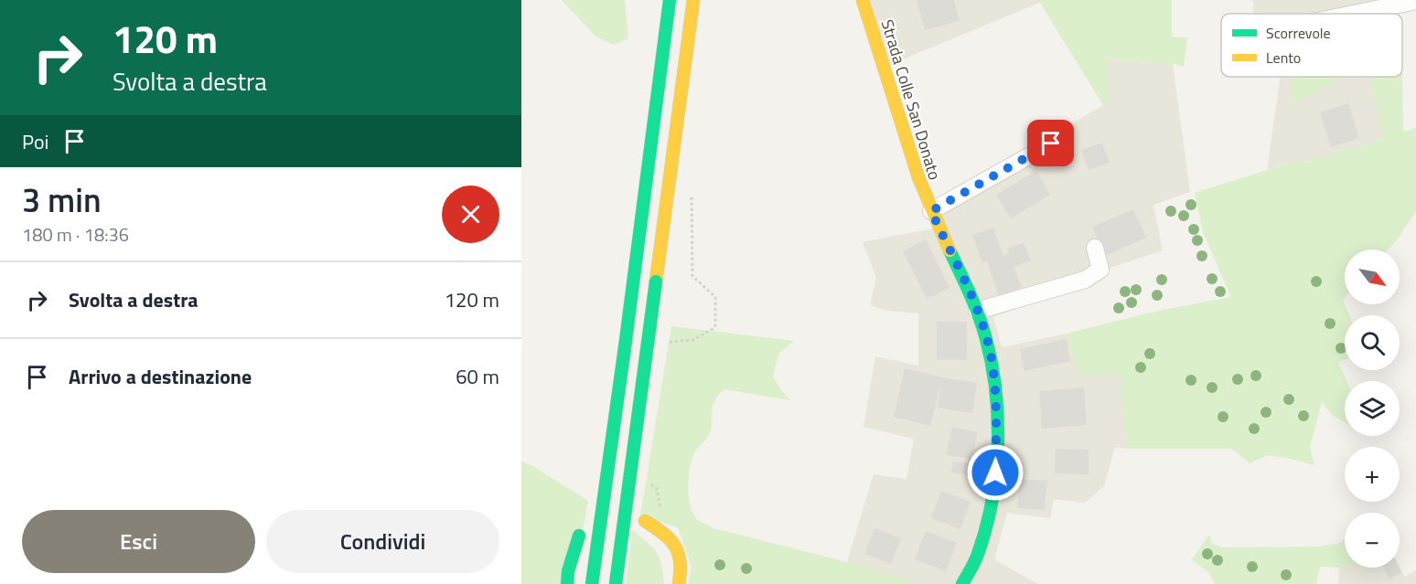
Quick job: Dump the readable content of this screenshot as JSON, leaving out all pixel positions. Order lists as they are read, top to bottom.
{
  "streets": {
    "main road": ["Strada Colle San Donato"]
  },
  "legend": ["Scorrevole", "Lento"],
  "north": "bottom right",
  "page": {
    "turn": ["120 m", "Svolta a destra"],
    "then": "Poi",
    "heading": ["3 min", "180 m · 18:36"],
    "map_buttons": ["+", "−"],
    "list": [
      {
        "name": "Svolta a destra",
        "value": "120 m"
      },
      {
        "name": "Arrivo a destinazione",
        "value": "60 m"
      }
    ],
    "buttons": ["Esci", "Condividi"]
  }
}
